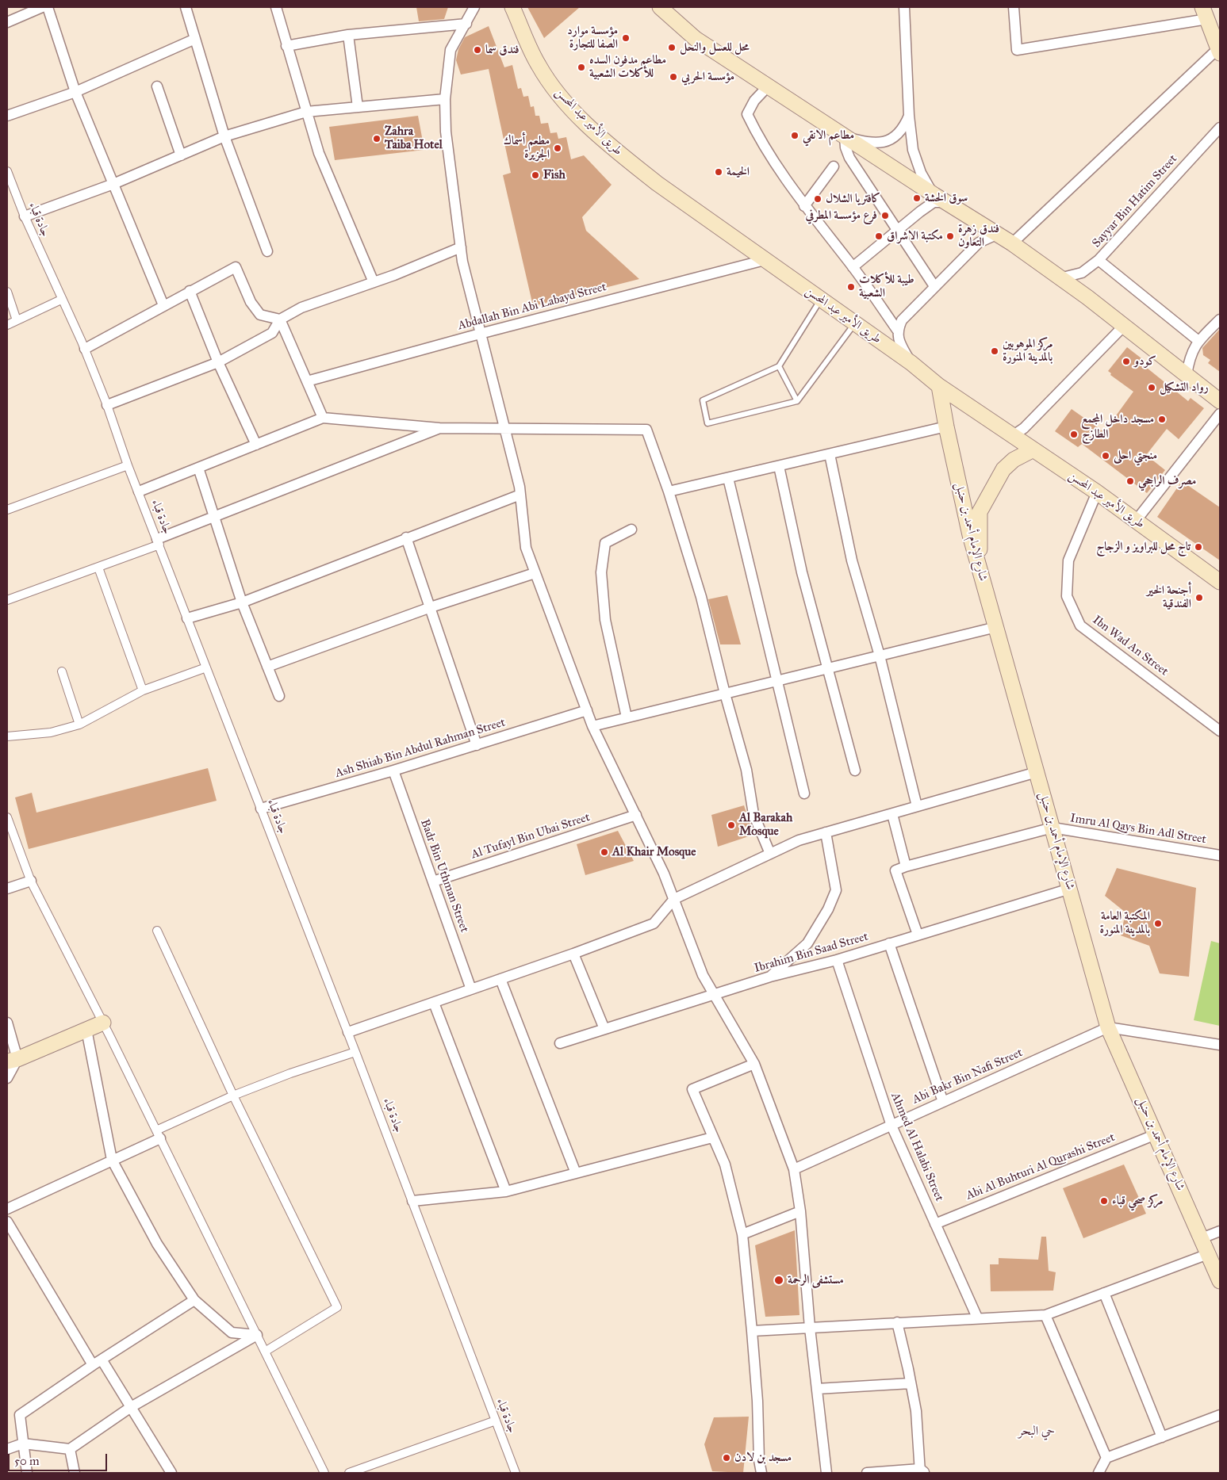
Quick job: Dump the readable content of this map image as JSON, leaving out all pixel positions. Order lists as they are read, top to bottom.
{
  "streets": {
    "main road": ["طريق الأمير عبد المحسن", "شارع الإمام أحمد بن حنبل"],
    "street": [
      "Sayyar Bin Hatim Street",
      "جادة قباء",
      "Abdallah Bin Abi Labayd Street",
      "Ibn Wad An Street",
      "Ash Shiab Bin Abdul Rahman Street",
      "Imru Al Qays Bin Adl Street",
      "Al Tufayl Bin Ubai Street",
      "Badr Bin Uthman Street",
      "Ibrahim Bin Saad Street",
      "Abi Bakr Bin Nafi Street",
      "Ahmed Al Halabi Street",
      "Abi Al Buhturi Al Qurashi Street"
    ]
  },
  "crossings": [
    ["طريق الأمير عبد المحسن", "Abdallah Bin Abi Labayd Street"],
    ["طريق الأمير عبد المحسن", "شارع الإمام أحمد بن حنبل"],
    ["طريق الأمير عبد المحسن", "Ibn Wad An Street"],
    ["جادة قباء", "Ash Shiab Bin Abdul Rahman Street"],
    ["شارع الإمام أحمد بن حنبل", "Imru Al Qays Bin Adl Street"],
    ["شارع الإمام أحمد بن حنبل", "Ibrahim Bin Saad Street"],
    ["شارع الإمام أحمد بن حنبل", "Abi Bakr Bin Nafi Street"],
    ["شارع الإمام أحمد بن حنبل", "Abi Al Buhturi Al Qurashi Street"],
    ["Ash Shiab Bin Abdul Rahman Street", "Badr Bin Uthman Street"],
    ["Al Tufayl Bin Ubai Street", "Badr Bin Uthman Street"],
    ["Ibrahim Bin Saad Street", "Ahmed Al Halabi Street"],
    ["Abi Bakr Bin Nafi Street", "Ahmed Al Halabi Street"],
    ["Ahmed Al Halabi Street", "Abi Al Buhturi Al Qurashi Street"]
  ],
  "districts": ["حي البحر"],
  "places": [
    "مؤسسة موارد الصفا للتجارة",
    "محل للعسل والنحل",
    "فندق سما",
    "مطاعم مدفون السده للأكلات الشعبية",
    "مؤسسة الحربي",
    "مطاعم الانقي",
    "Zahra Taiba Hotel",
    "مطعم أسماك الجزيرة",
    "الخيمة",
    "Fish",
    "سوق الخشة",
    "كافتريا الشلال",
    "فرع مؤسسة المطرفي",
    "مكتبة الاشراق",
    "فندق زهرة التعاون",
    "طيبة للأكلات الشعبية",
    "مركز الموهوبين بالمدينة المنورة",
    "كودو",
    "رواد التشكيل",
    "مسجد داخل المجمع",
    "الطازج",
    "منجتي احلى",
    "مصرف الراجحي",
    "تاج محل للبراويز و الزجاج",
    "أجنحة الخير الفندقية",
    "Al Barakah Mosque",
    "Al Khair Mosque",
    "المكتبة العامة بالمدينة المنورة",
    "مركز صحي قباء",
    "مستشفى الرحمة",
    "مسجد بن لادن"
  ],
  "scale_bar": "50 m"
}
